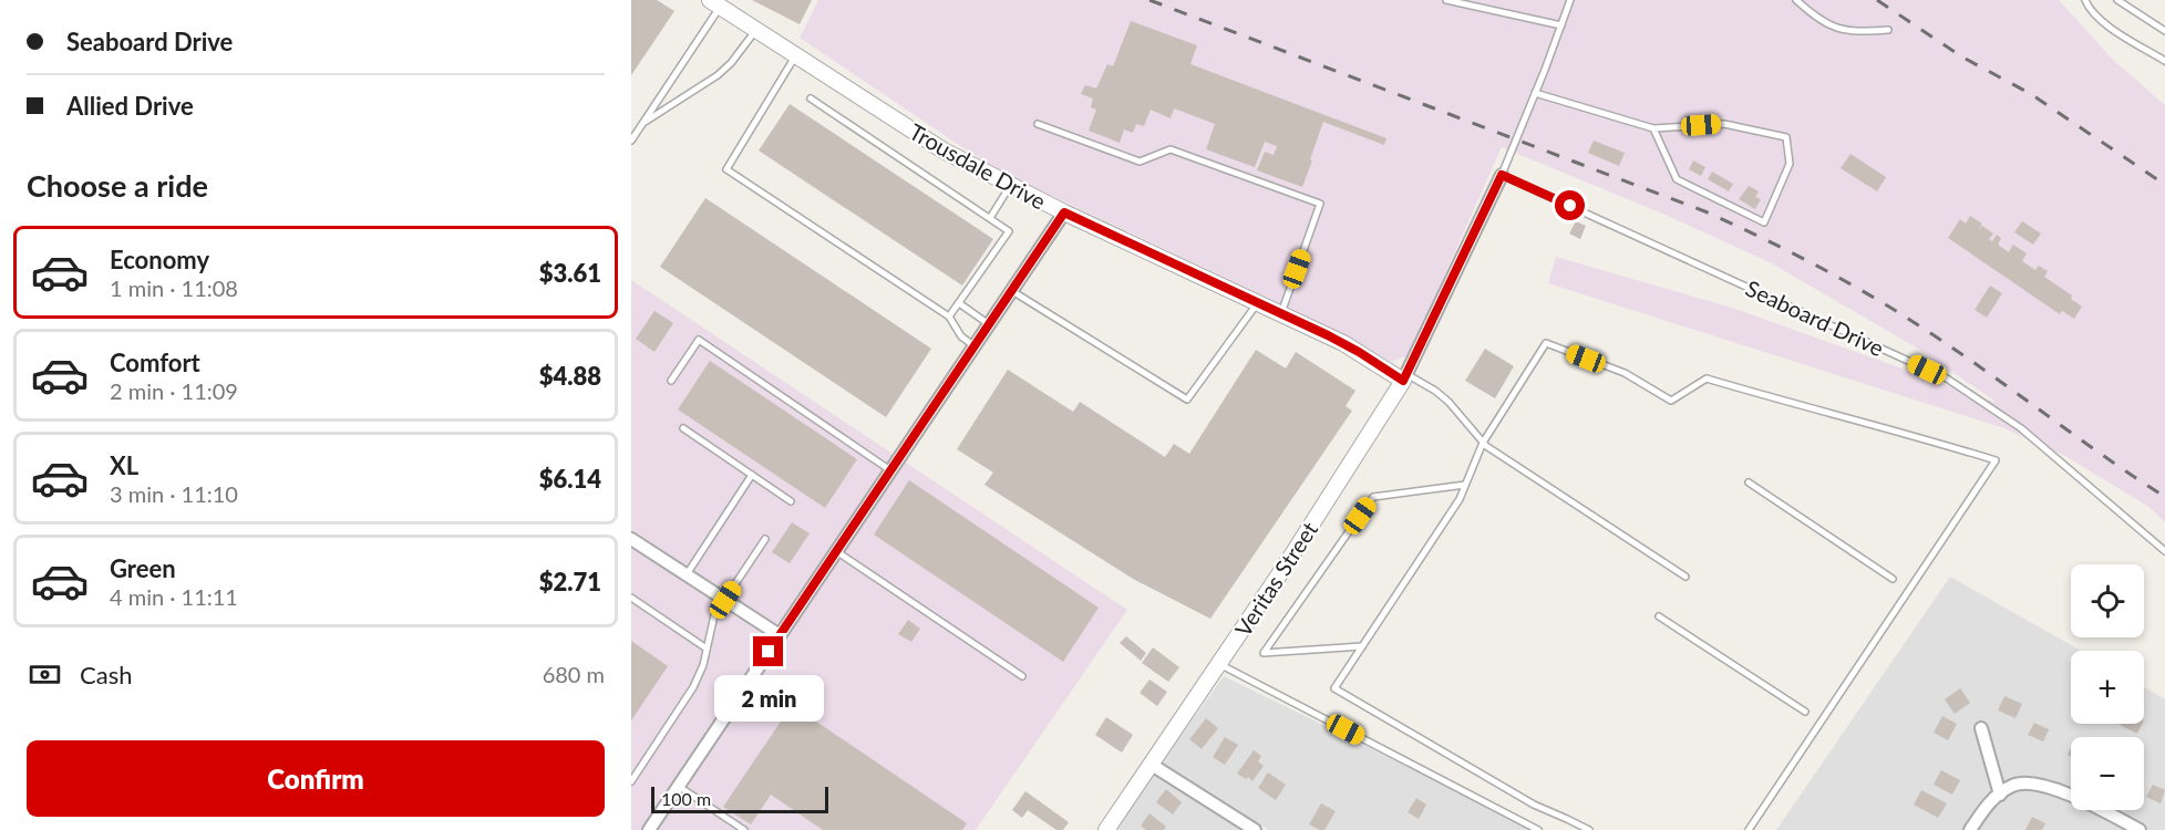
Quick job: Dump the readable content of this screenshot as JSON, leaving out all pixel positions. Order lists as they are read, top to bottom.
{
  "streets": {
    "street": ["Trousdale Drive", "Veritas Street"],
    "lane": ["Seaboard Drive"]
  },
  "crossings": [
    ["Trousdale Drive", "Veritas Street"],
    ["Seaboard Drive", "Veritas Street"]
  ],
  "scale_bar": "100 m",
  "page": {
    "banner": ["Seaboard Drive", "Allied Drive"],
    "heading": "Choose a ride",
    "list": [
      {
        "name": "Economy",
        "note": "1 min · 11:08",
        "value": "$3.61"
      },
      {
        "name": "Comfort",
        "note": "2 min · 11:09",
        "value": "$4.88"
      },
      {
        "name": "XL",
        "note": "3 min · 11:10",
        "value": "$6.14"
      },
      {
        "name": "Green",
        "note": "4 min · 11:11",
        "value": "$2.71"
      }
    ],
    "map_buttons": ["+", "−"],
    "pay": ["Cash", "680 m"],
    "bubble": "2 min",
    "buttons": "Confirm",
    "scale": "100 m"
  }
}
